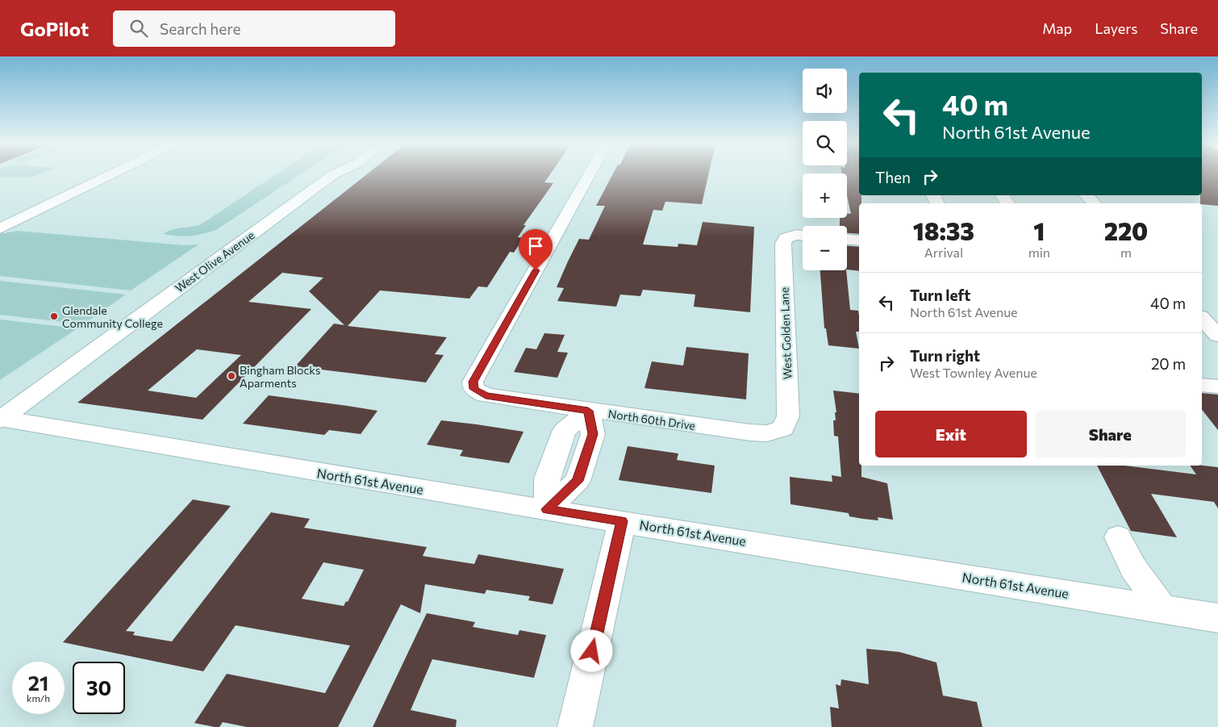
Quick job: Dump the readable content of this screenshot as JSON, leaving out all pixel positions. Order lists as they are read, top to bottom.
{
  "streets": {
    "street": [
      "West Olive Avenue",
      "West Golden Lane",
      "North 60th Drive",
      "North 61st Avenue"
    ]
  },
  "crossings": [
    ["West Olive Avenue", "North 61st Avenue"],
    ["West Golden Lane", "North 60th Drive"]
  ],
  "places": ["Glendale Community College", "Bingham Blocks Aparments"],
  "page": {
    "header": "GoPilot",
    "search": "Search here",
    "nav": ["Map", "Layers", "Share"],
    "map_buttons": ["+", "−"],
    "turn": ["40 m", "North 61st Avenue"],
    "then": "Then",
    "eta": [
      "18:33",
      "Arrival",
      "1",
      "min",
      "220",
      "m"
    ],
    "list": [
      {
        "name": "Turn left",
        "note": "North 61st Avenue",
        "value": "40 m"
      },
      {
        "name": "Turn right",
        "note": "West Townley Avenue",
        "value": "20 m"
      }
    ],
    "buttons": ["Exit", "Share"],
    "speed": "21 km/h",
    "limit": "30"
  }
}
